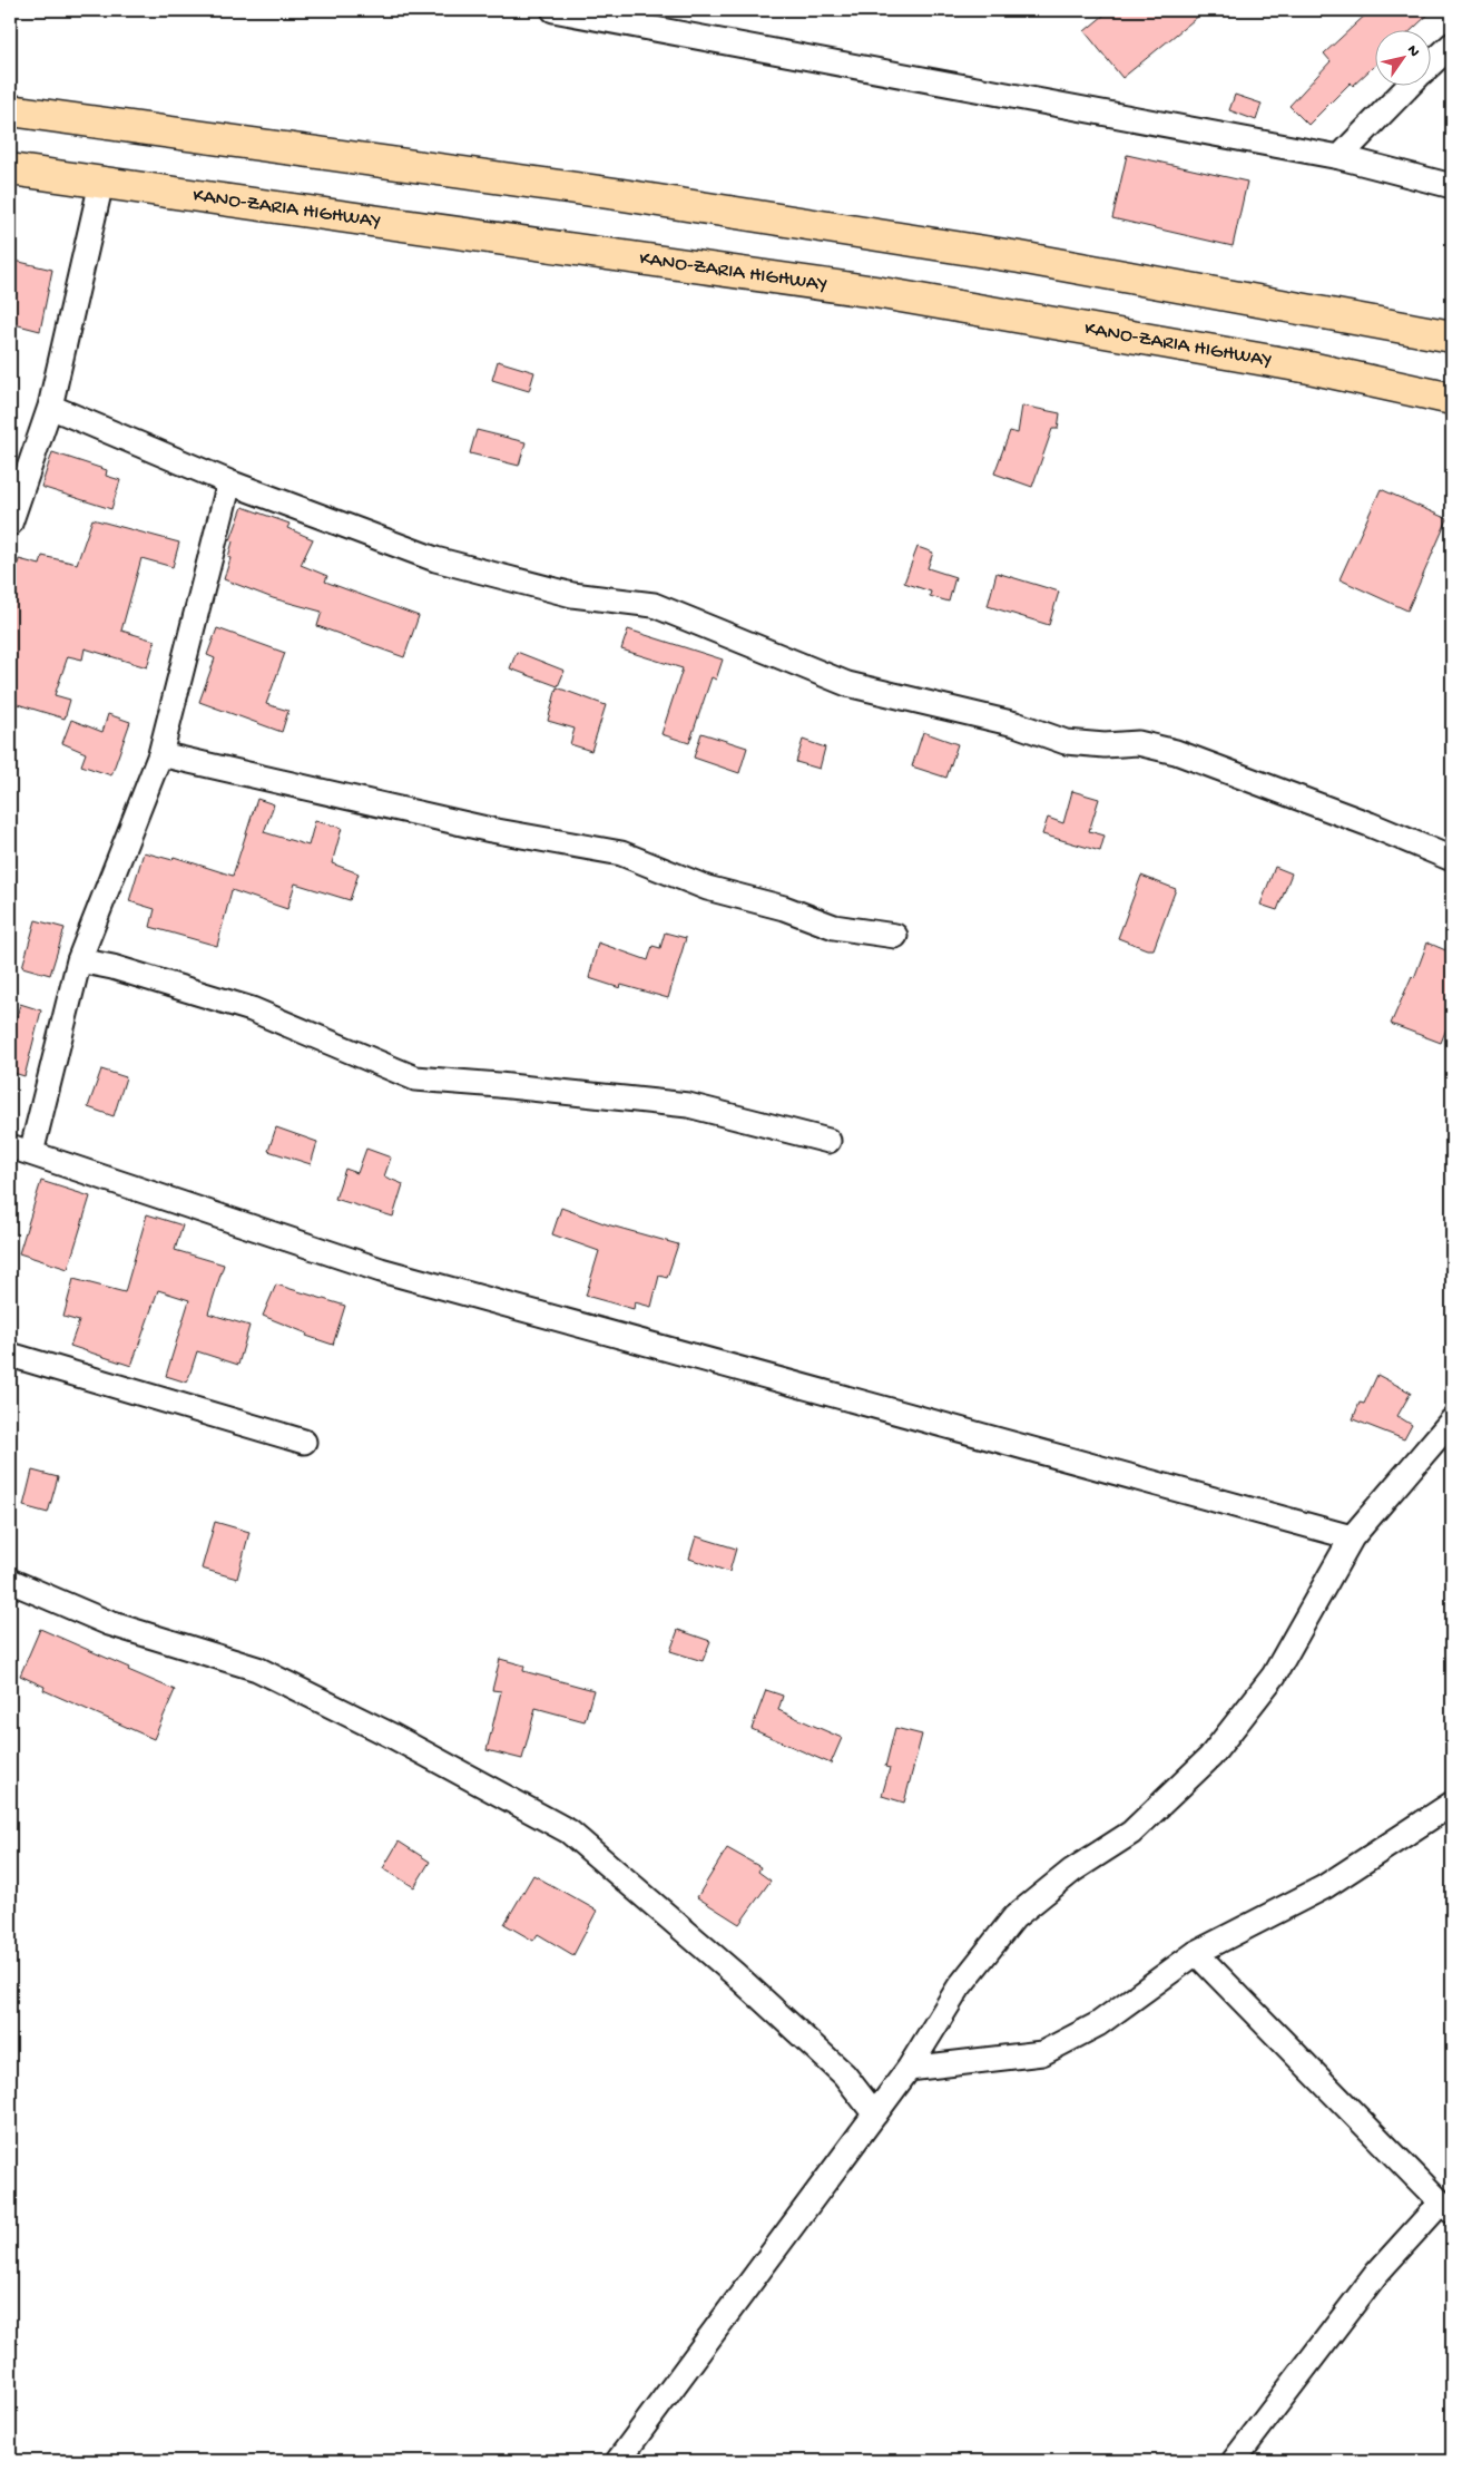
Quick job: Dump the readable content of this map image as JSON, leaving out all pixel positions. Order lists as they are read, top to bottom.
{
  "streets": {
    "highway": ["KANO-ZARIA HIGHWAY"]
  },
  "north": "top right"
}
